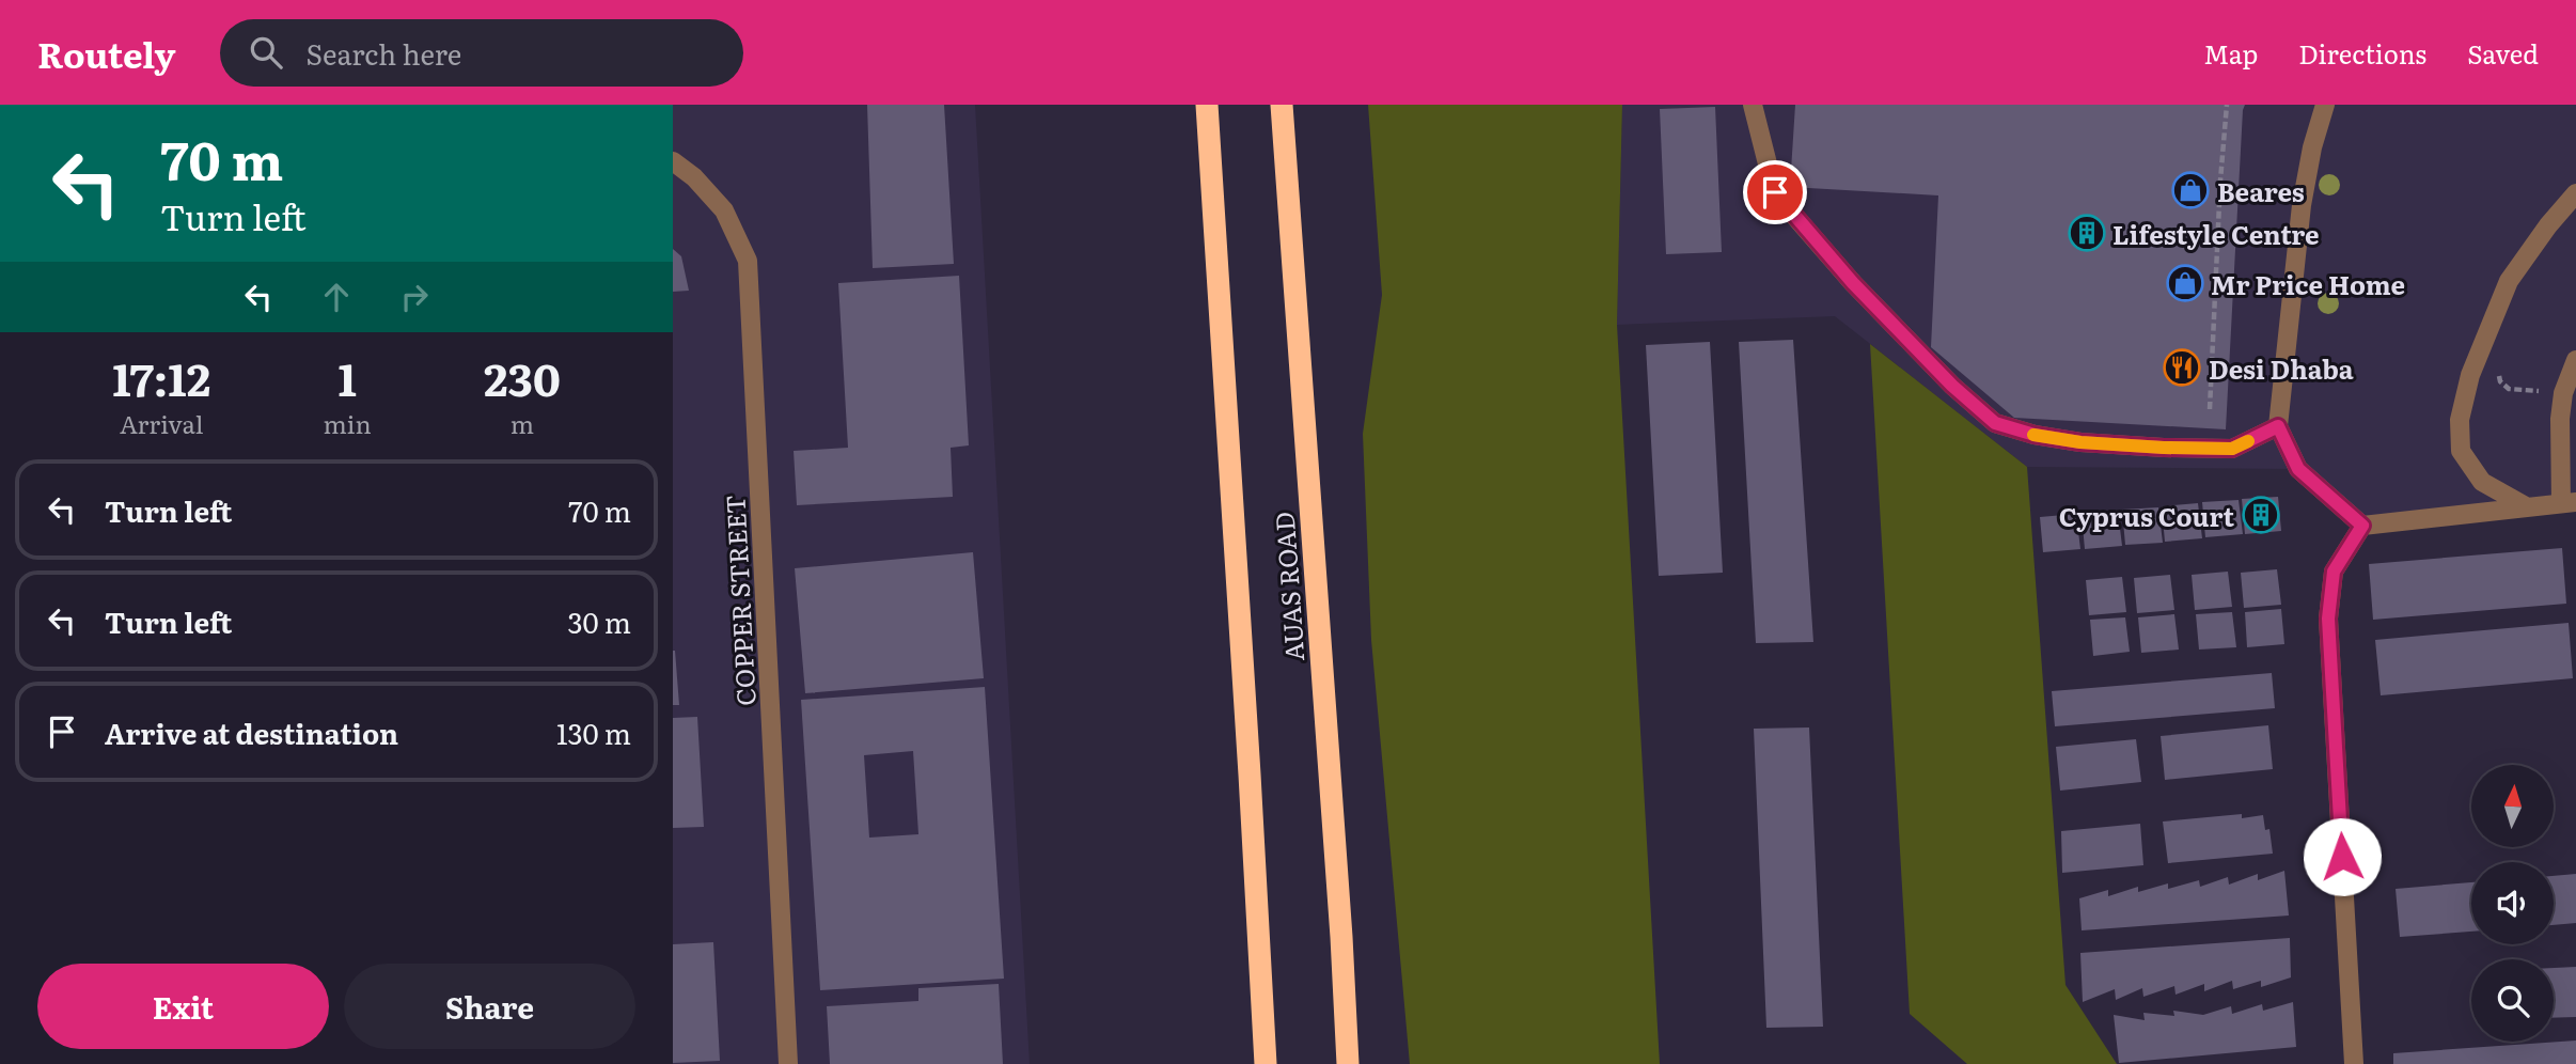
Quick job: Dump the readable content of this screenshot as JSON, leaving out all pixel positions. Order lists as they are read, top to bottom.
{
  "streets": {
    "highway": ["AUAS ROAD"],
    "street": ["COPPER STREET"]
  },
  "places": {
    "shop": ["Beares", "Mr Price Home"],
    "building": ["Lifestyle Centre", "Cyprus Court"],
    "restaurant": ["Desi Dhaba"]
  },
  "north": "top",
  "page": {
    "header": "Routely",
    "search": "Search here",
    "nav": ["Map", "Directions", "Saved"],
    "turn": ["70 m", "Turn left"],
    "eta": [
      "17:12",
      "Arrival",
      "1",
      "min",
      "230",
      "m"
    ],
    "list": [
      {
        "name": "Turn left",
        "value": "70 m"
      },
      {
        "name": "Turn left",
        "value": "30 m"
      },
      {
        "name": "Arrive at destination",
        "value": "130 m"
      }
    ],
    "buttons": ["Exit", "Share"]
  }
}
